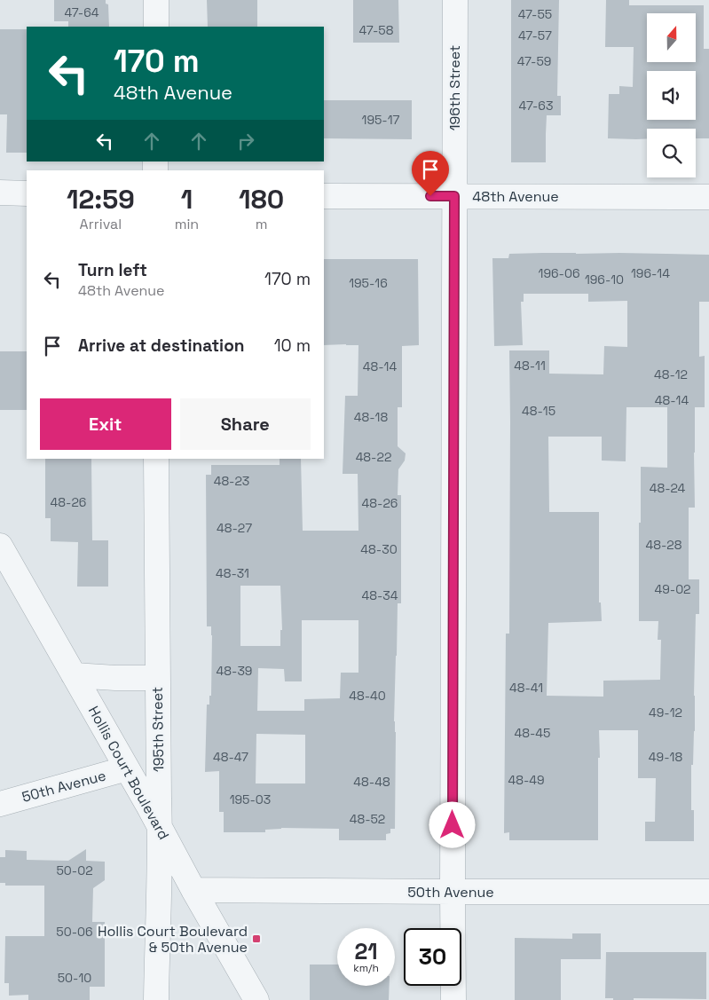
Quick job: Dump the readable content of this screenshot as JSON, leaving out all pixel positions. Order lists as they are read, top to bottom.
{
  "streets": {
    "street": [
      "196th Street",
      "48th Avenue",
      "195th Street",
      "Hollis Court Boulevard",
      "50th Avenue"
    ]
  },
  "crossings": [
    ["196th Street", "48th Avenue"],
    ["196th Street", "50th Avenue"],
    ["195th Street", "Hollis Court Boulevard"],
    ["Hollis Court Boulevard", "50th Avenue"]
  ],
  "places": {
    "transit": ["Hollis Court Boulevard & 50th Avenue"]
  },
  "house_numbers": [
    "47-64",
    "47-55",
    "47-58",
    "47-57",
    "47-59",
    "47-63",
    "195-17",
    "196-06",
    "196-14",
    "196-10",
    "195-16",
    "48-11",
    "48-14",
    "48-12",
    "48-14",
    "48-15",
    "48-18",
    "48-22",
    "48-23",
    "48-24",
    "48-26",
    "48-26",
    "48-27",
    "48-28",
    "48-30",
    "48-31",
    "49-02",
    "48-34",
    "48-39",
    "48-41",
    "48-40",
    "49-12",
    "48-45",
    "48-47",
    "49-18",
    "48-49",
    "48-48",
    "195-03",
    "48-52",
    "50-02",
    "50-06",
    "50-10"
  ],
  "north": "top",
  "page": {
    "turn": ["170 m", "48th Avenue"],
    "eta": [
      "12:59",
      "Arrival",
      "1",
      "min",
      "180",
      "m"
    ],
    "list": [
      {
        "name": "Turn left",
        "note": "48th Avenue",
        "value": "170 m"
      },
      {
        "name": "Arrive at destination",
        "value": "10 m"
      }
    ],
    "buttons": ["Exit", "Share"],
    "speed": "21 km/h",
    "limit": "30"
  }
}
